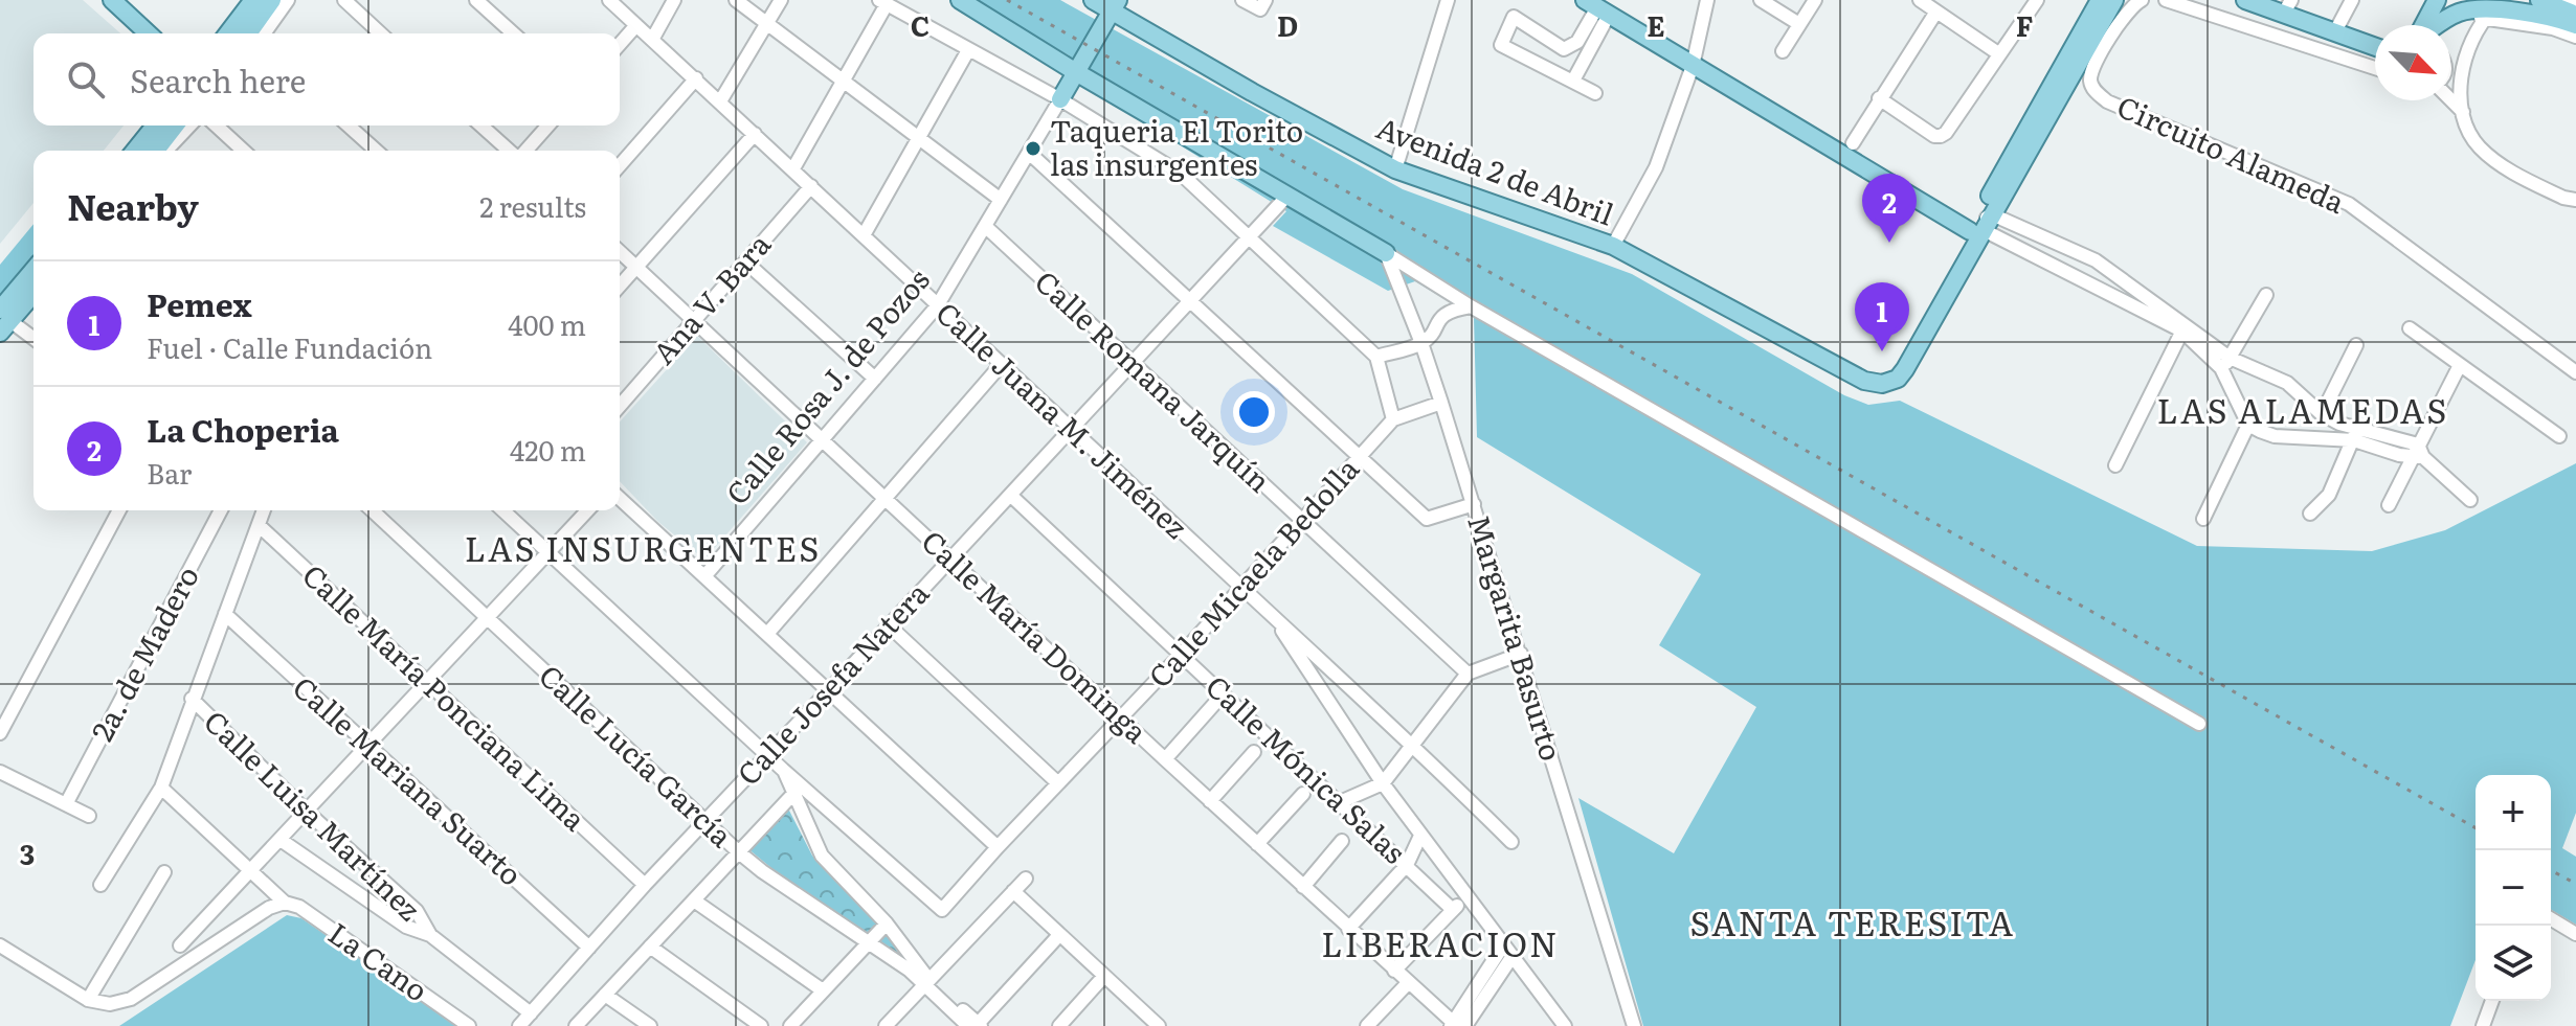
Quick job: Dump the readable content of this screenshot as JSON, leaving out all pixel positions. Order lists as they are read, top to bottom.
{
  "streets": {
    "main road": ["Avenida 2 de Abril", "Calle Rosa J. de Pozos"],
    "street": [
      "Circuito Alameda",
      "Ana V. Bara",
      "Calle Romana Jarquín",
      "Calle Juana M. Jiménez",
      "Calle Micaela Bedolla",
      "Calle María Dominga",
      "Margarita Basurto",
      "2a. de Madero",
      "Calle Josefa Natera",
      "Calle María Ponciana Lima",
      "Calle Lucía García",
      "Calle Mónica Salas",
      "Calle Mariana Suarto",
      "Calle Luisa Martínez",
      "La Cano"
    ]
  },
  "crossings": [
    ["Avenida 2 de Abril", "Calle Rosa J. de Pozos"],
    ["Ana V. Bara", "Calle Juana M. Jiménez"],
    ["Ana V. Bara", "Calle María Dominga"],
    ["Calle Romana Jarquín", "Calle Rosa J. de Pozos"],
    ["Calle Romana Jarquín", "Calle Micaela Bedolla"],
    ["Calle Romana Jarquín", "Calle Josefa Natera"],
    ["Calle Rosa J. de Pozos", "Calle Juana M. Jiménez"],
    ["Calle Rosa J. de Pozos", "Calle María Dominga"],
    ["Calle Juana M. Jiménez", "Calle Micaela Bedolla"],
    ["Calle Juana M. Jiménez", "Calle Josefa Natera"],
    ["Calle Micaela Bedolla", "Calle María Dominga"],
    ["Calle Micaela Bedolla", "Calle Mónica Salas"],
    ["Calle María Dominga", "Calle Josefa Natera"],
    ["Calle Josefa Natera", "Calle María Ponciana Lima"],
    ["Calle Josefa Natera", "Calle Lucía García"],
    ["Calle Josefa Natera", "Calle Mónica Salas"],
    ["Calle Josefa Natera", "Calle Mariana Suarto"],
    ["Calle Josefa Natera", "Calle Luisa Martínez"]
  ],
  "districts": [
    "LAS ALAMEDAS",
    "LAS INSURGENTES",
    "SANTA TERESITA",
    "LIBERACION"
  ],
  "places": ["Taqueria El Torito las insurgentes"],
  "north": "bottom right",
  "page": {
    "search": "Search here",
    "heading": ["Nearby", "2 results"],
    "pins": ["2", "1"],
    "list": [
      {
        "mark": "1",
        "name": "Pemex",
        "note": "Fuel · Calle Fundación",
        "value": "400 m"
      },
      {
        "mark": "2",
        "name": "La Choperia",
        "note": "Bar",
        "value": "420 m"
      }
    ],
    "map_buttons": ["+", "−"]
  },
  "grid": {
    "columns": [
      "C",
      "D",
      "E",
      "F"
    ],
    "rows": ["3"]
  }
}
